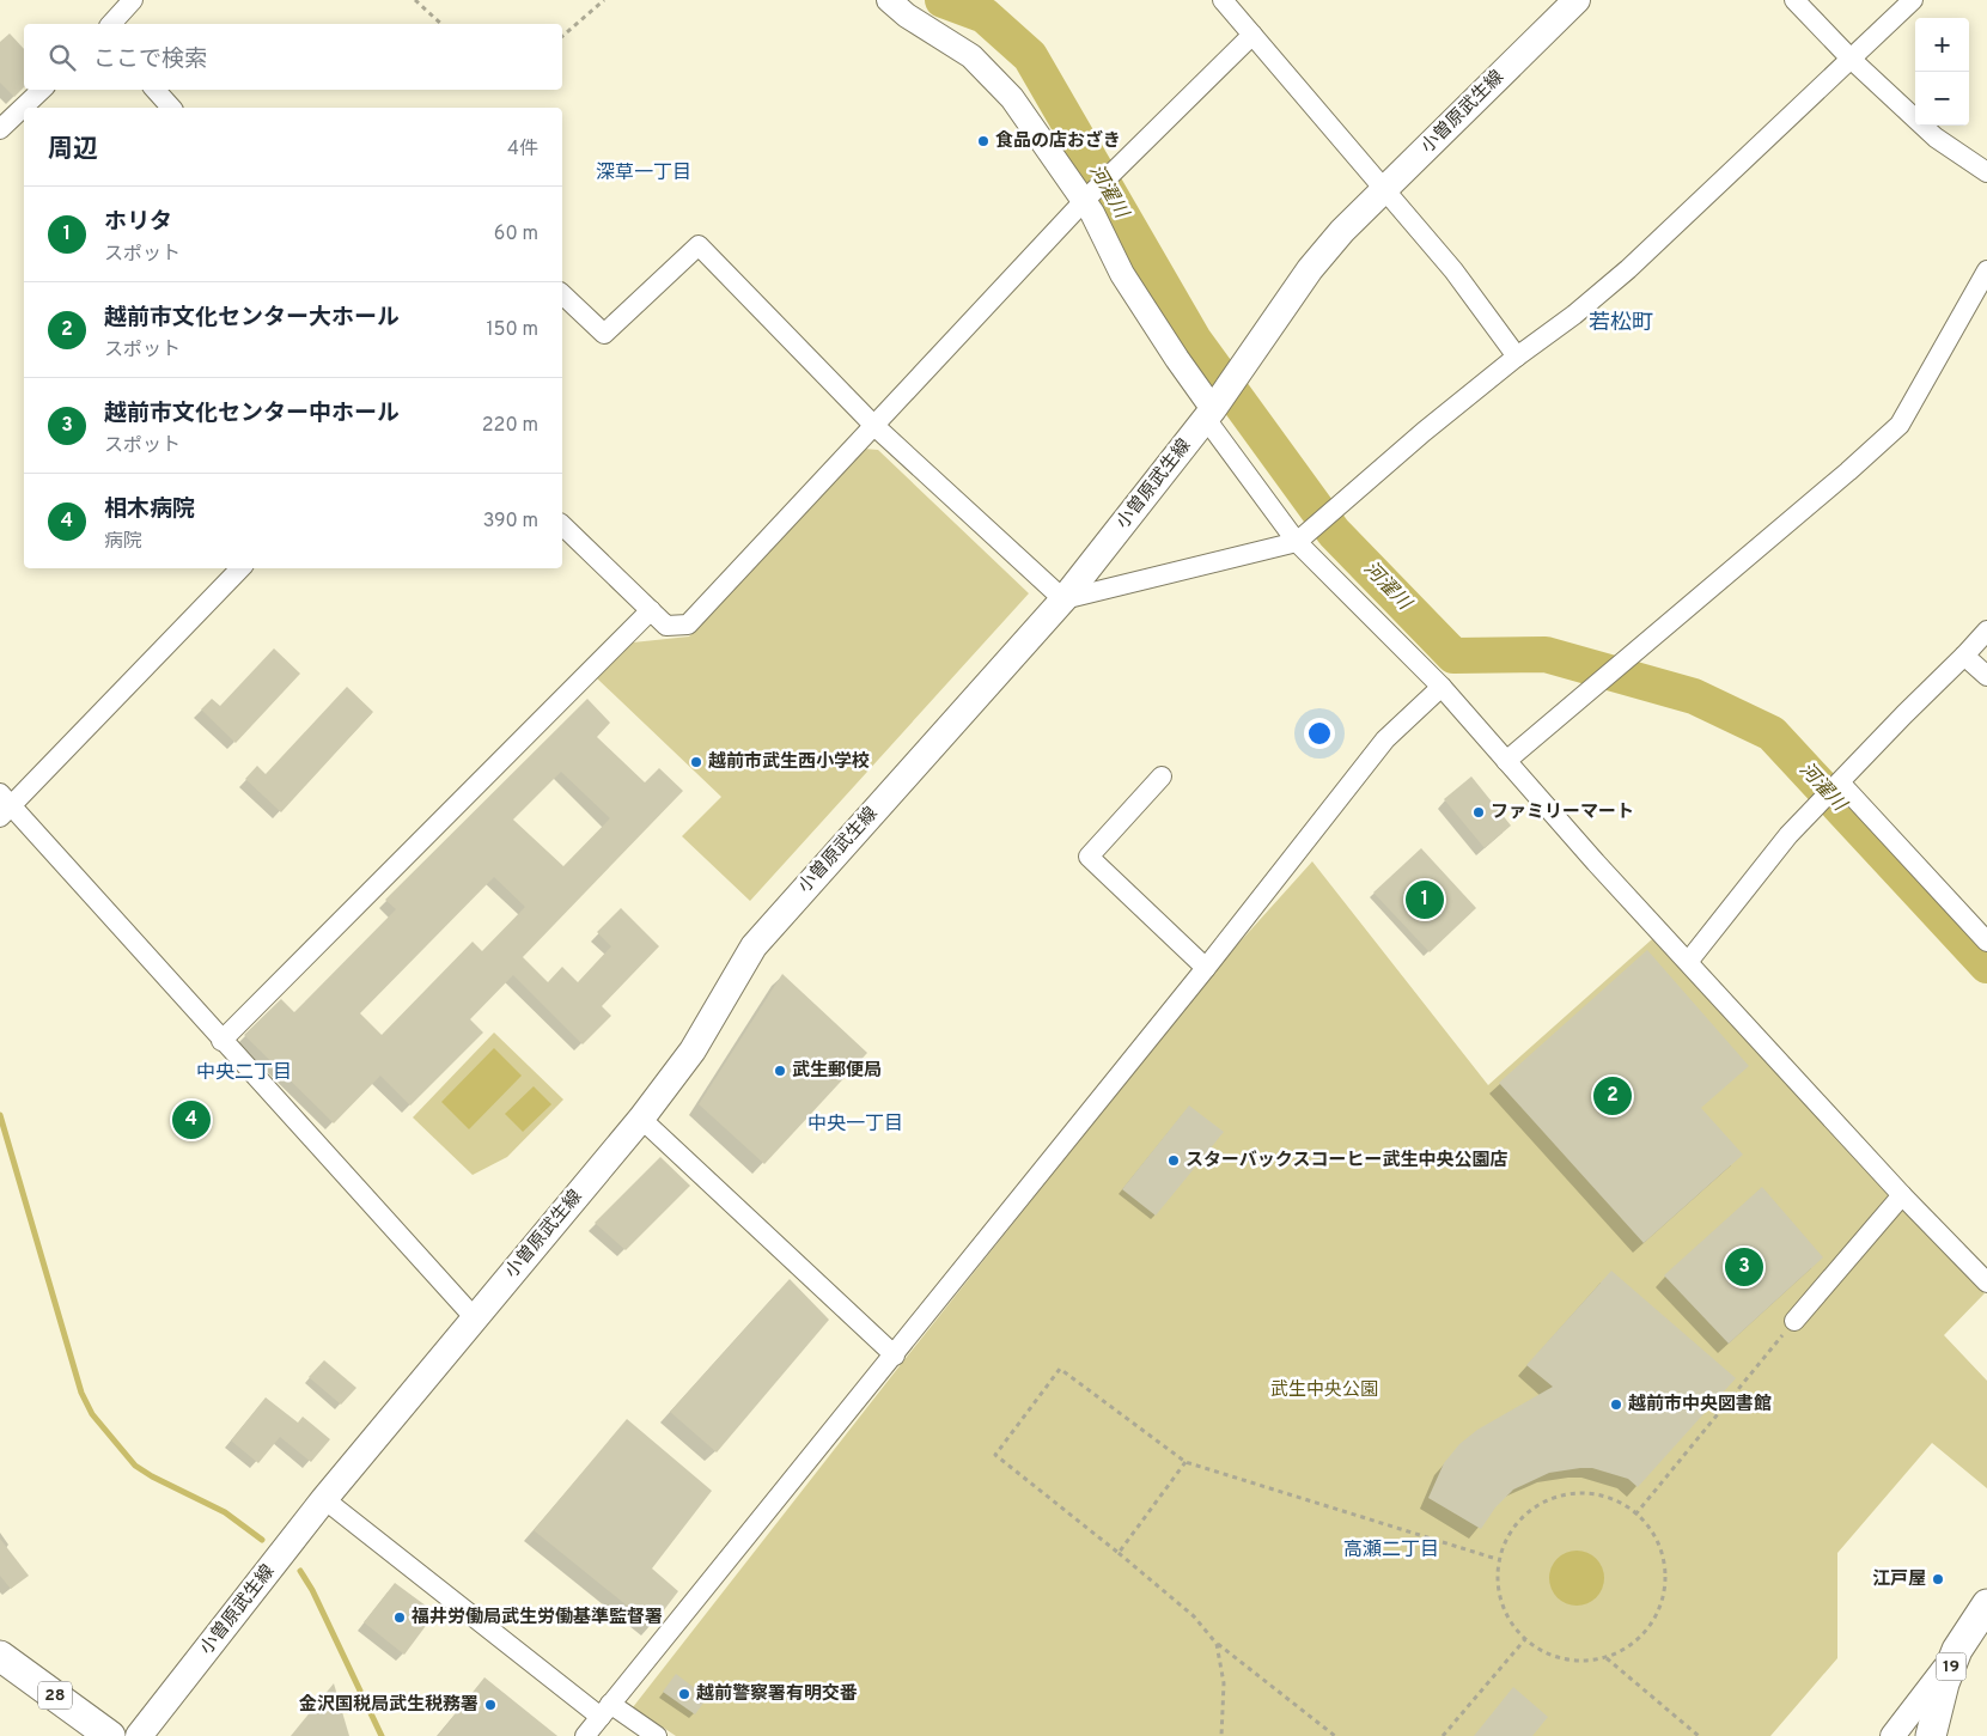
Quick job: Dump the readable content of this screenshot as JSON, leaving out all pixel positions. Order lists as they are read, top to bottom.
{
  "streets": {
    "main road": ["小曽原武生線", "19", "28"]
  },
  "districts": [
    "深草一丁目",
    "若松町",
    "中央二丁目",
    "中央一丁目",
    "高瀬二丁目"
  ],
  "water": ["河濯川"],
  "parks": ["武生中央公園"],
  "places": [
    "食品の店おざき",
    "越前市武生西小学校",
    "ファミリーマート",
    "武生郵便局",
    "スターバックスコーヒー武生中央公園店",
    "越前市中央図書館",
    "江戸屋",
    "福井労働局武生労働基準監督署",
    "越前警察署有明交番",
    "金沢国税局武生税務署"
  ],
  "page": {
    "map_buttons": ["+", "−"],
    "search": "ここで検索",
    "heading": ["周辺", "4件"],
    "list": [
      {
        "mark": "1",
        "name": "ホリタ",
        "note": "スポット",
        "value": "60 m"
      },
      {
        "mark": "2",
        "name": "越前市文化センター大ホール",
        "note": "スポット",
        "value": "150 m"
      },
      {
        "mark": "3",
        "name": "越前市文化センター中ホール",
        "note": "スポット",
        "value": "220 m"
      },
      {
        "mark": "4",
        "name": "相木病院",
        "note": "病院",
        "value": "390 m"
      }
    ],
    "pins": [
      "1",
      "2",
      "4",
      "3"
    ]
  }
}
